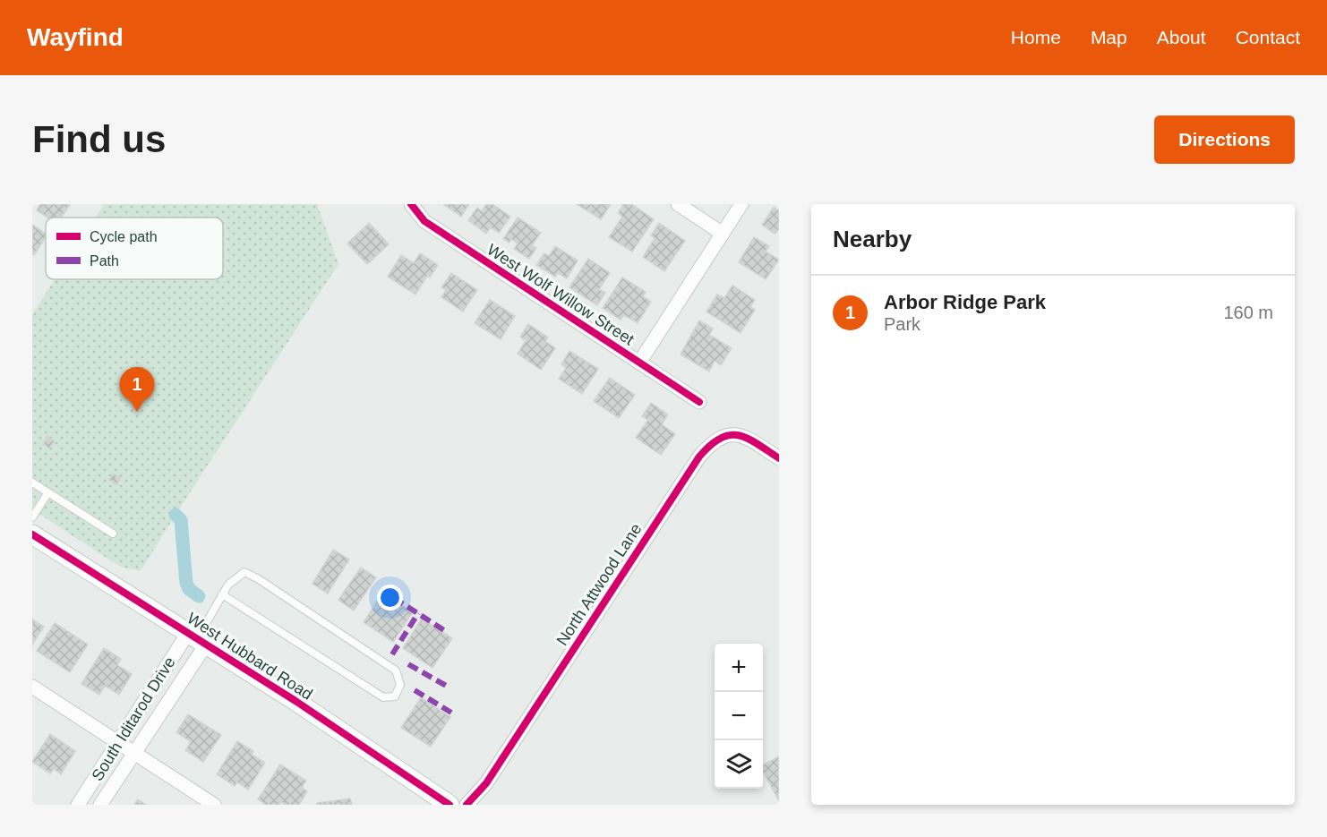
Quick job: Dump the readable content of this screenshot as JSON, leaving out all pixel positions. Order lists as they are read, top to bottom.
{
  "streets": {
    "street": [
      "West Wolf Willow Street",
      "North Attwood Lane",
      "West Hubbard Road",
      "South Iditarod Drive"
    ]
  },
  "crossings": [
    ["West Hubbard Road", "South Iditarod Drive"]
  ],
  "legend": ["Cycle path", "Path"],
  "page": {
    "header": "Wayfind",
    "nav": [
      "Home",
      "Map",
      "About",
      "Contact"
    ],
    "buttons": "Directions",
    "title": "Find us",
    "heading": "Nearby",
    "list": [
      {
        "mark": "1",
        "name": "Arbor Ridge Park",
        "note": "Park",
        "value": "160 m"
      }
    ],
    "pins": "1",
    "map_buttons": ["+", "−"]
  }
}
